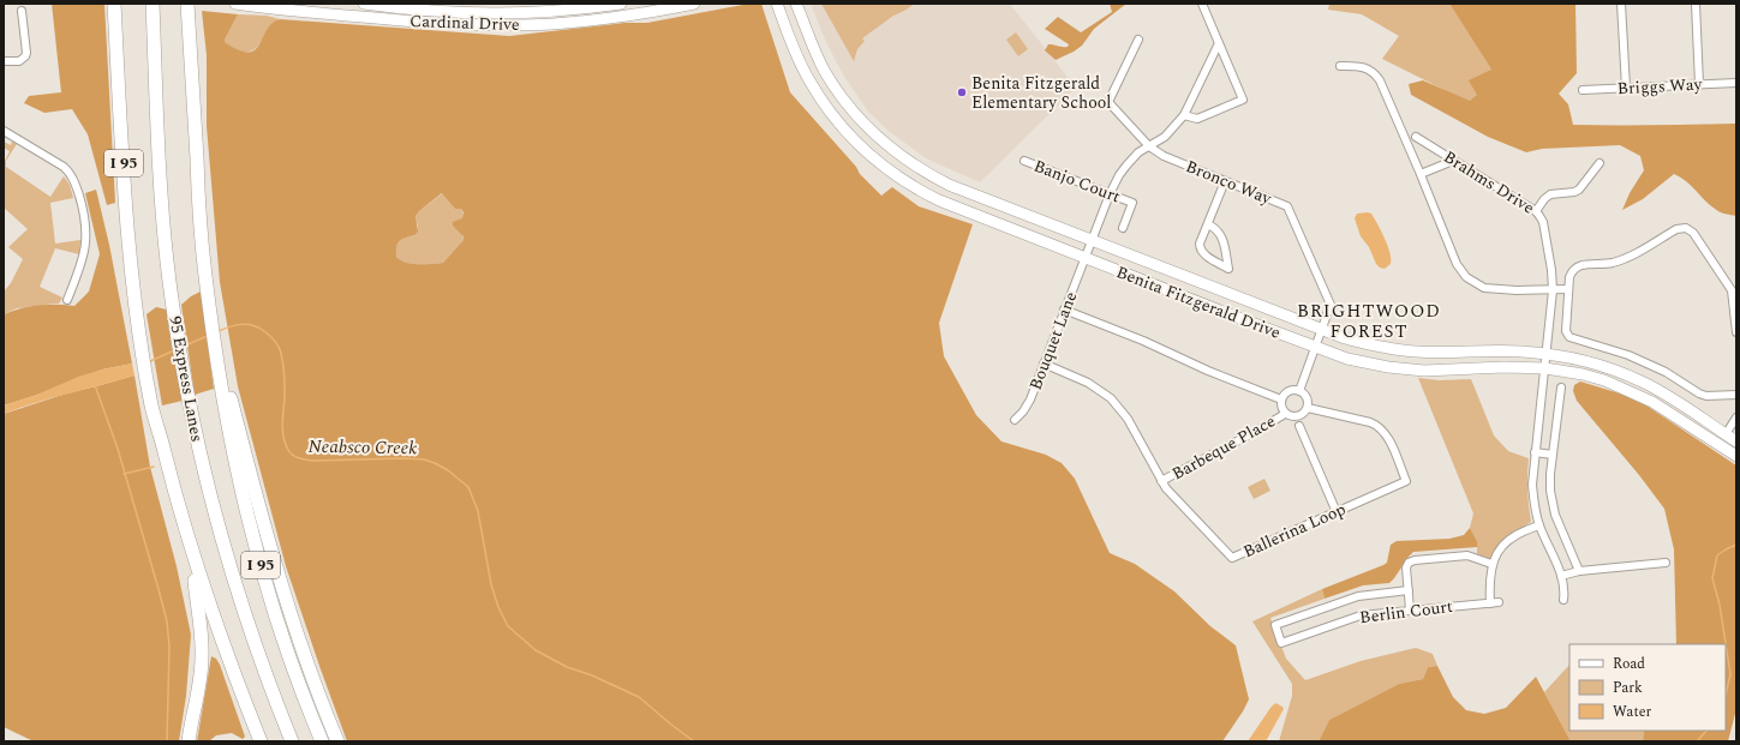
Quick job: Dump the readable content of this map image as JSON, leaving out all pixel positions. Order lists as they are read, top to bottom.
{
  "streets": {
    "highway": ["I 95", "95 Express Lanes"],
    "main road": ["Cardinal Drive", "Benita Fitzgerald Drive"],
    "street": [
      "Briggs Way",
      "Banjo Court",
      "Bronco Way",
      "Brahms Drive",
      "Bouquet Lane",
      "Barbeque Place",
      "Ballerina Loop",
      "Berlin Court"
    ]
  },
  "crossings": [
    ["Banjo Court", "Bouquet Lane"],
    ["Bronco Way", "Benita Fitzgerald Drive"],
    ["Bronco Way", "Bouquet Lane"],
    ["Brahms Drive", "Benita Fitzgerald Drive"],
    ["Benita Fitzgerald Drive", "Bouquet Lane"],
    ["Bouquet Lane", "Ballerina Loop"],
    ["Barbeque Place", "Ballerina Loop"]
  ],
  "districts": ["BRIGHTWOOD FOREST"],
  "water": ["Neabsco Creek"],
  "places": ["Benita Fitzgerald Elementary School"],
  "legend": ["Road", "Park", "Water"]
}
